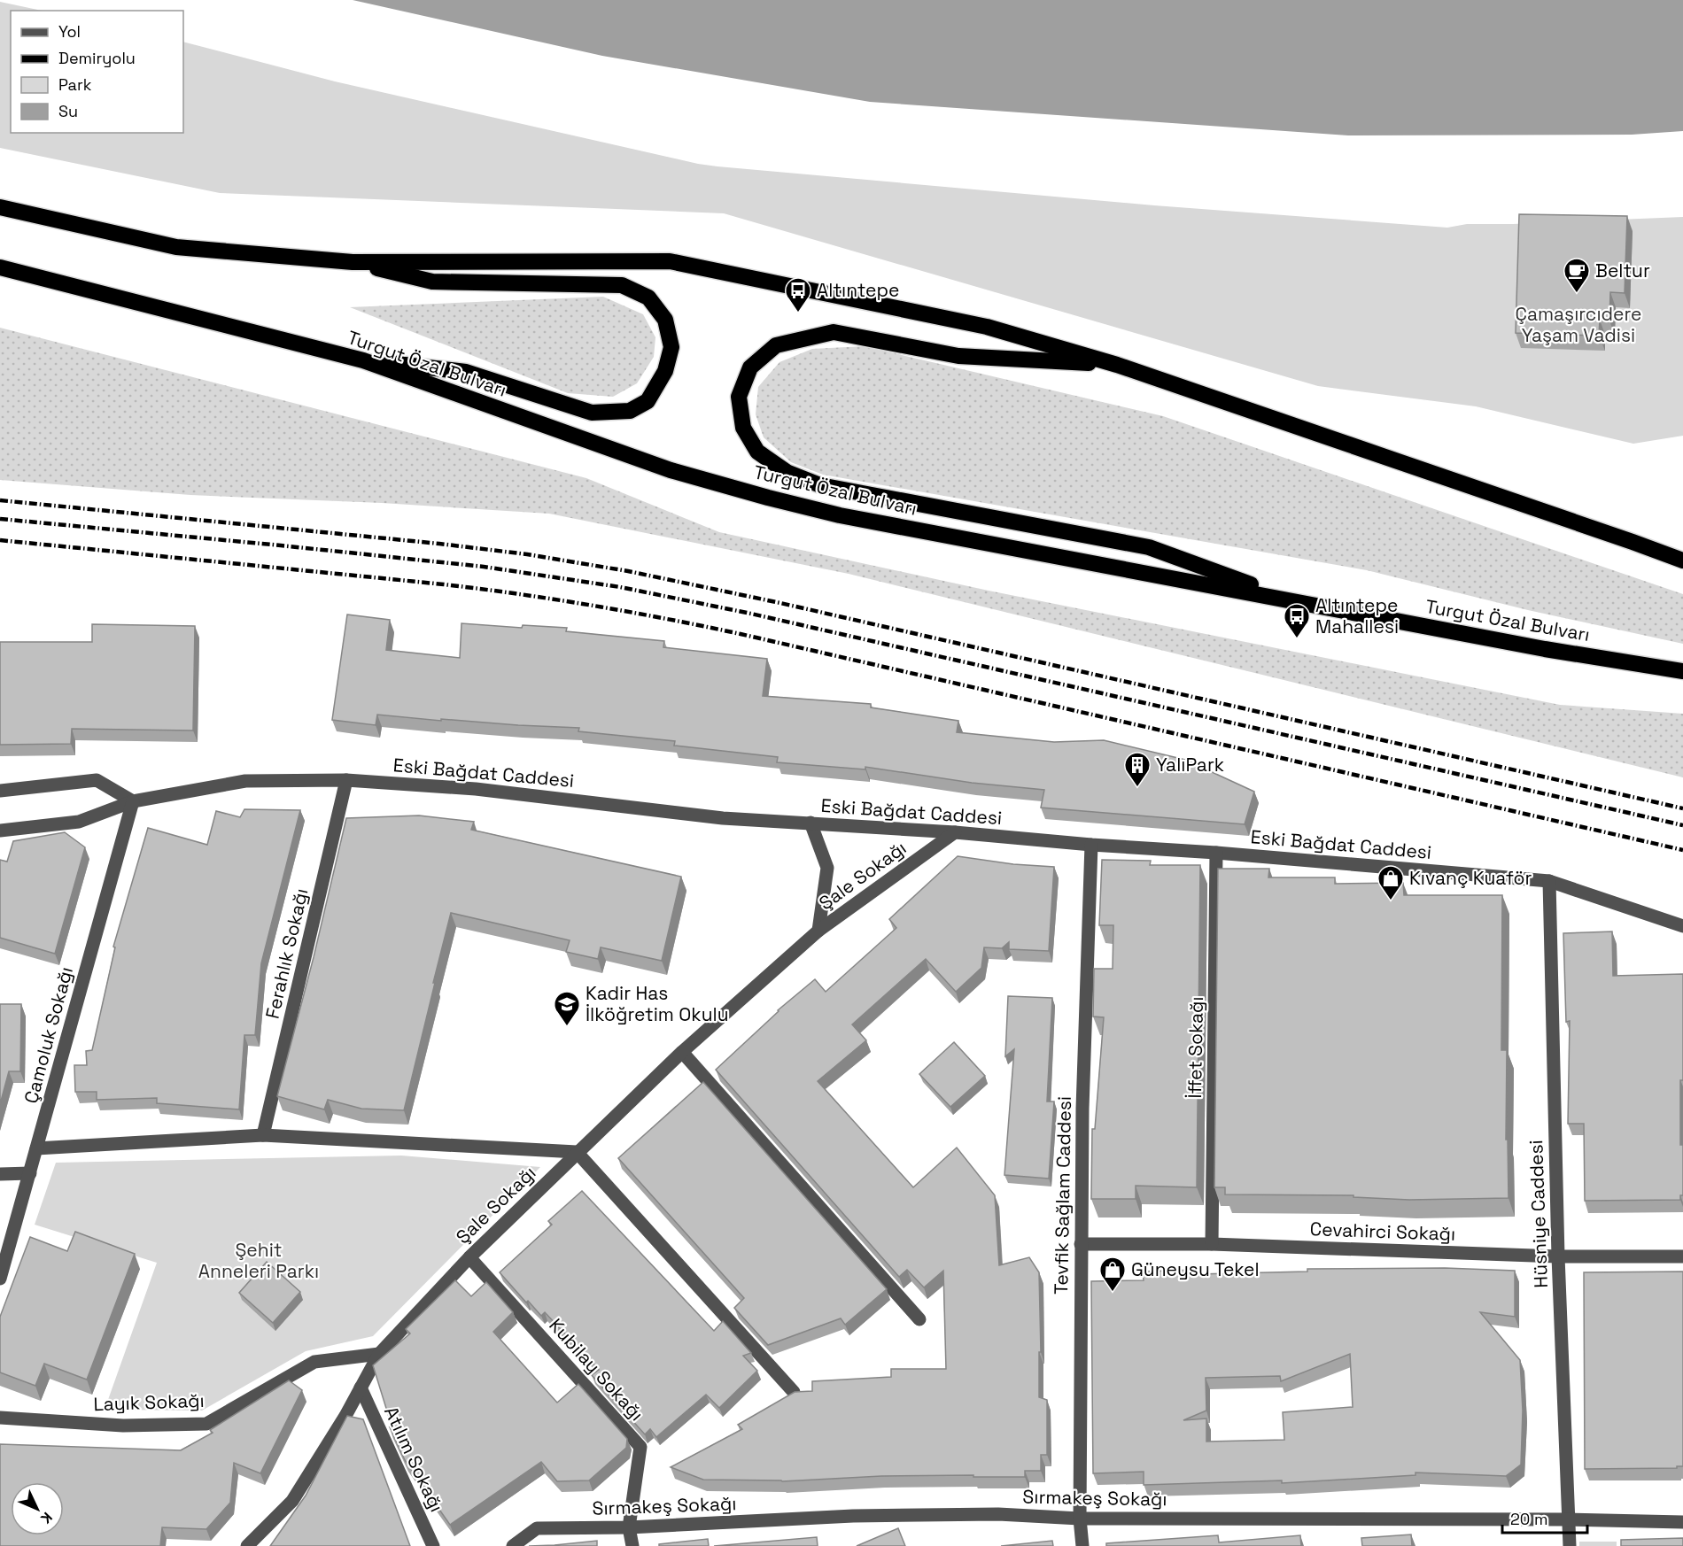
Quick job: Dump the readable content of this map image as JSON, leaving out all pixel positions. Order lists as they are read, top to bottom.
{
  "streets": {
    "highway": ["Turgut Özal Bulvarı"],
    "street": [
      "Eski Bağdat Caddesi",
      "Şale Sokağı",
      "Ferahlık Sokağı",
      "Çamoluk Sokağı",
      "İffet Sokağı",
      "Tevfik Sağlam Caddesi",
      "Hüsniye Caddesi",
      "Cevahirci Sokağı",
      "Kubilay Sokağı",
      "Layık Sokağı",
      "Atılım Sokağı",
      "Sırmakeş Sokağı"
    ]
  },
  "crossings": [
    ["Eski Bağdat Caddesi", "Şale Sokağı"],
    ["Eski Bağdat Caddesi", "Ferahlık Sokağı"],
    ["Eski Bağdat Caddesi", "Çamoluk Sokağı"],
    ["Eski Bağdat Caddesi", "İffet Sokağı"],
    ["Eski Bağdat Caddesi", "Tevfik Sağlam Caddesi"],
    ["Eski Bağdat Caddesi", "Hüsniye Caddesi"],
    ["Şale Sokağı", "Kubilay Sokağı"],
    ["Şale Sokağı", "Layık Sokağı"],
    ["Şale Sokağı", "Atılım Sokağı"],
    ["İffet Sokağı", "Cevahirci Sokağı"],
    ["Tevfik Sağlam Caddesi", "Cevahirci Sokağı"],
    ["Tevfik Sağlam Caddesi", "Sırmakeş Sokağı"],
    ["Hüsniye Caddesi", "Cevahirci Sokağı"],
    ["Hüsniye Caddesi", "Sırmakeş Sokağı"],
    ["Kubilay Sokağı", "Sırmakeş Sokağı"]
  ],
  "parks": ["Çamaşırcıdere Yaşam Vadisi", "Şehit Anneleri Parkı"],
  "places": {
    "cafe": ["Beltur"],
    "bus stop": ["Altıntepe", "Altıntepe Mahallesi"],
    "building": ["YalıPark"],
    "shop": ["Kıvanç Kuaför", "Güneysu Tekel"],
    "school or university": ["Kadir Has İlköğretim Okulu"]
  },
  "legend": [
    "Yol",
    "Demiryolu",
    "Park",
    "Su"
  ],
  "scale_bar": "20 m",
  "north": "bottom right"
}
